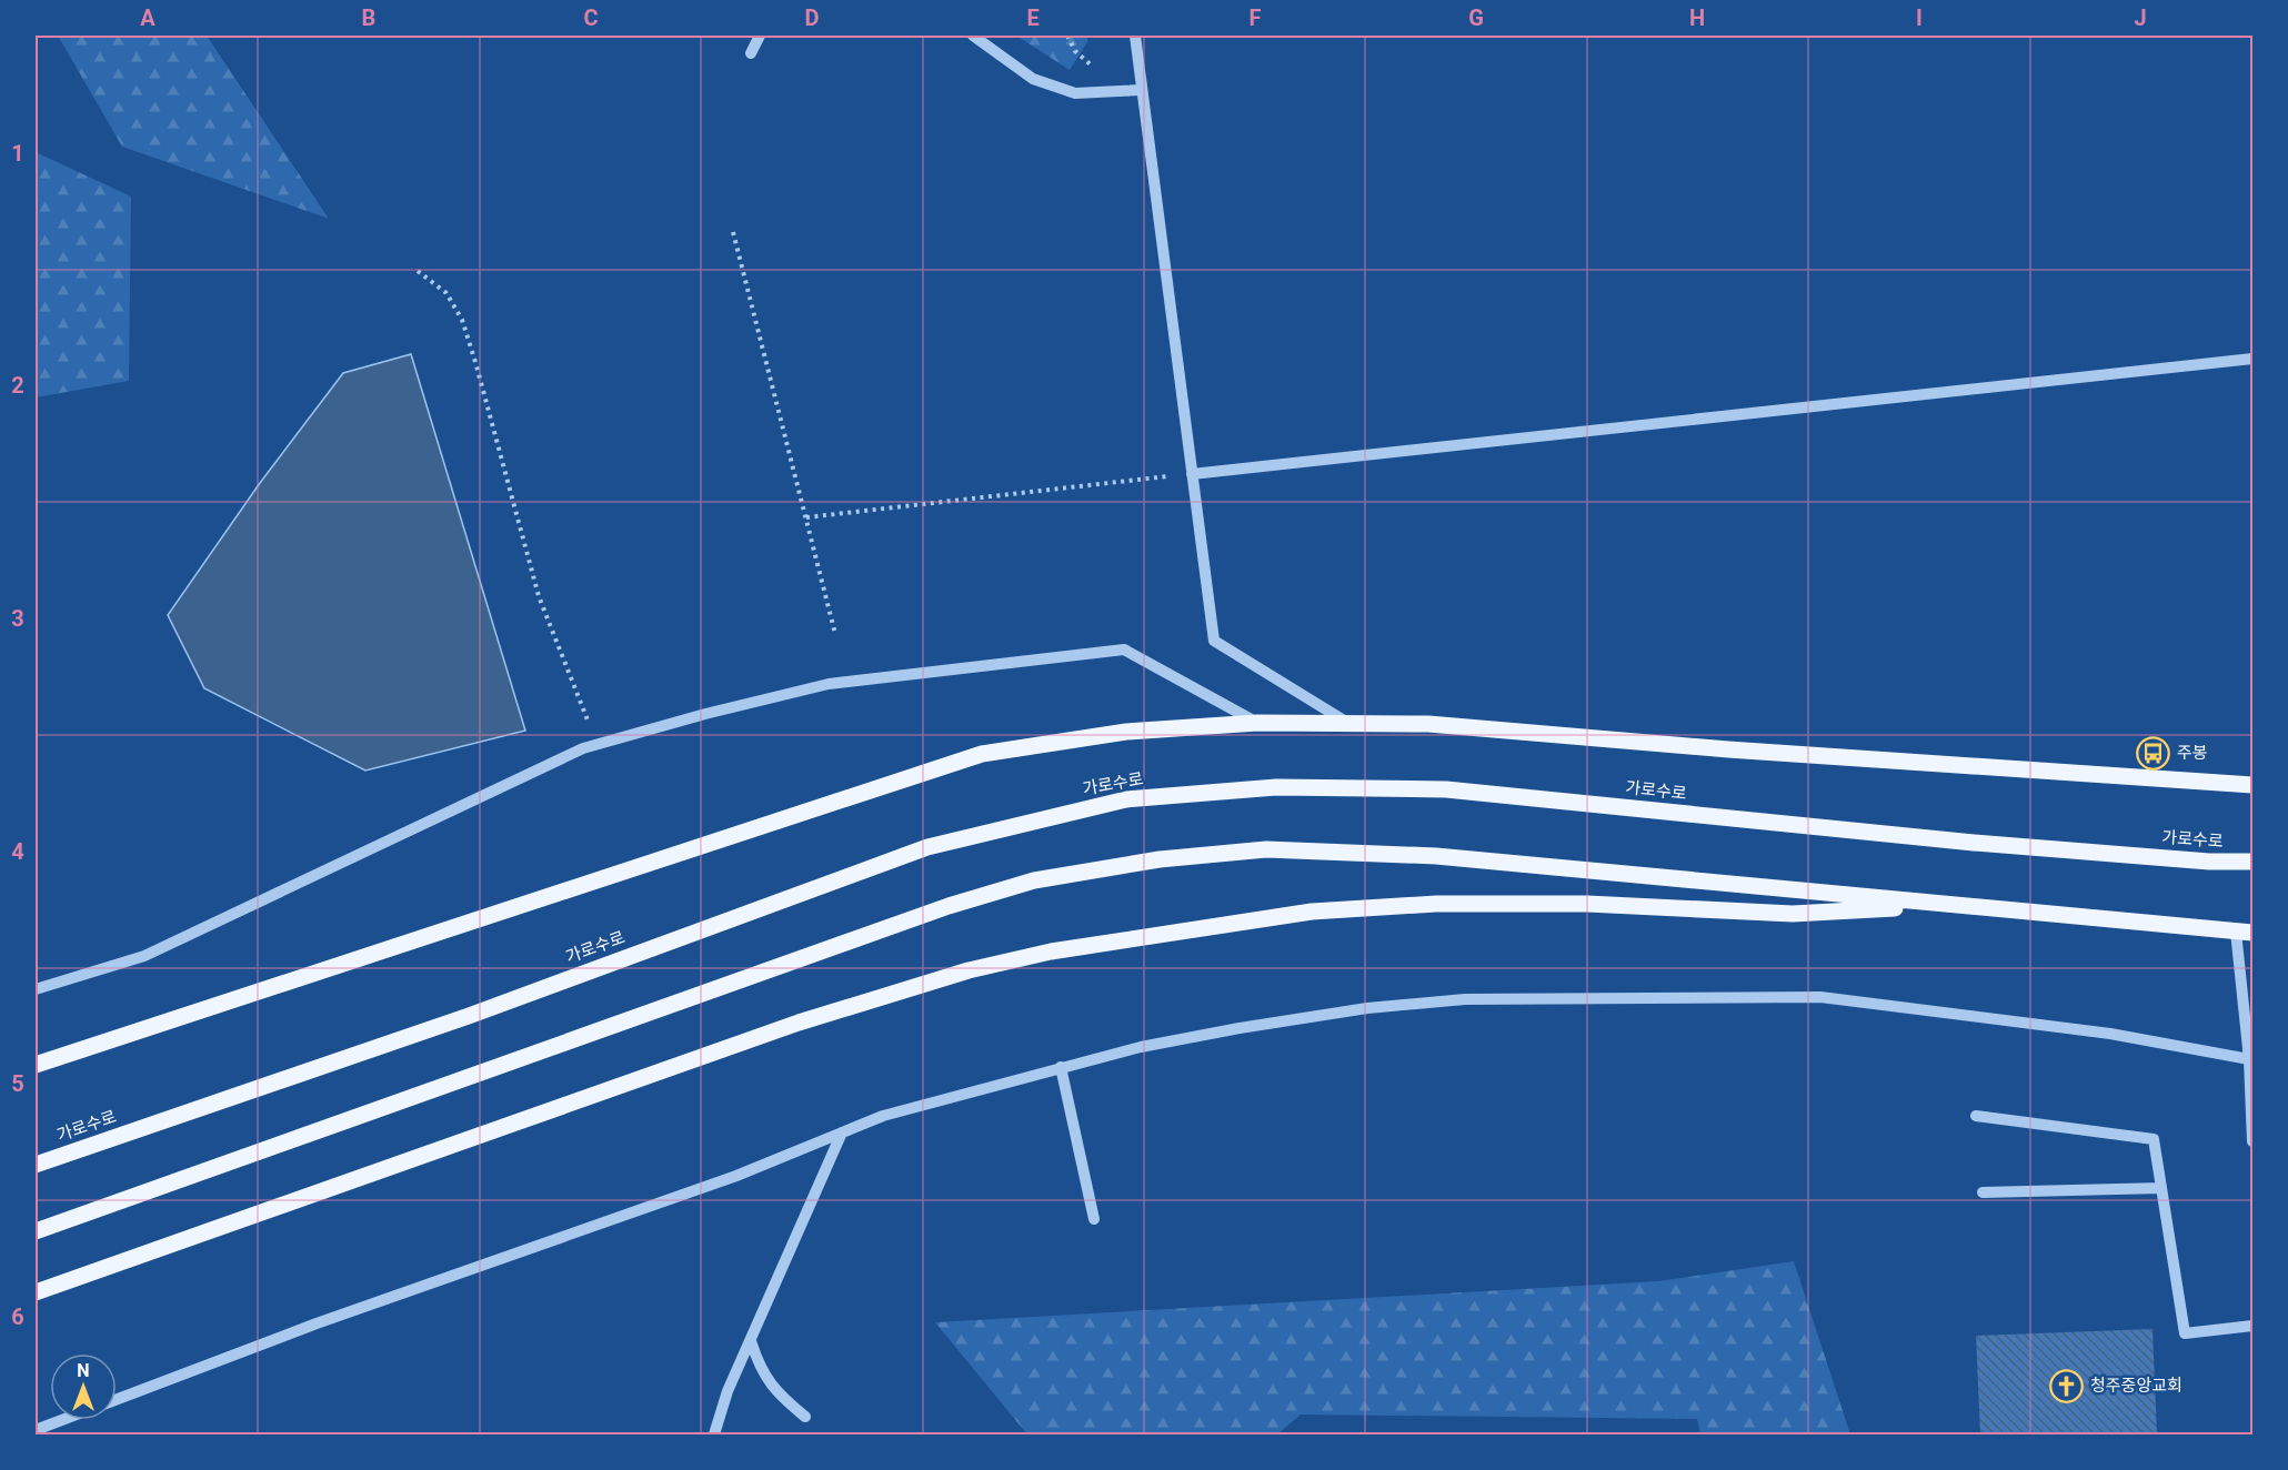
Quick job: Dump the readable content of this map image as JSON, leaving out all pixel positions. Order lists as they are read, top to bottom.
{
  "streets": {
    "main road": ["가로수로"]
  },
  "places": {
    "bus stop": ["주봉"],
    "church": ["청주중앙교회"]
  },
  "north": "top",
  "grid": {
    "columns": [
      "A",
      "B",
      "C",
      "D",
      "E",
      "F",
      "G",
      "H",
      "I",
      "J"
    ],
    "rows": [
      "1",
      "2",
      "3",
      "4",
      "5",
      "6"
    ]
  }
}
